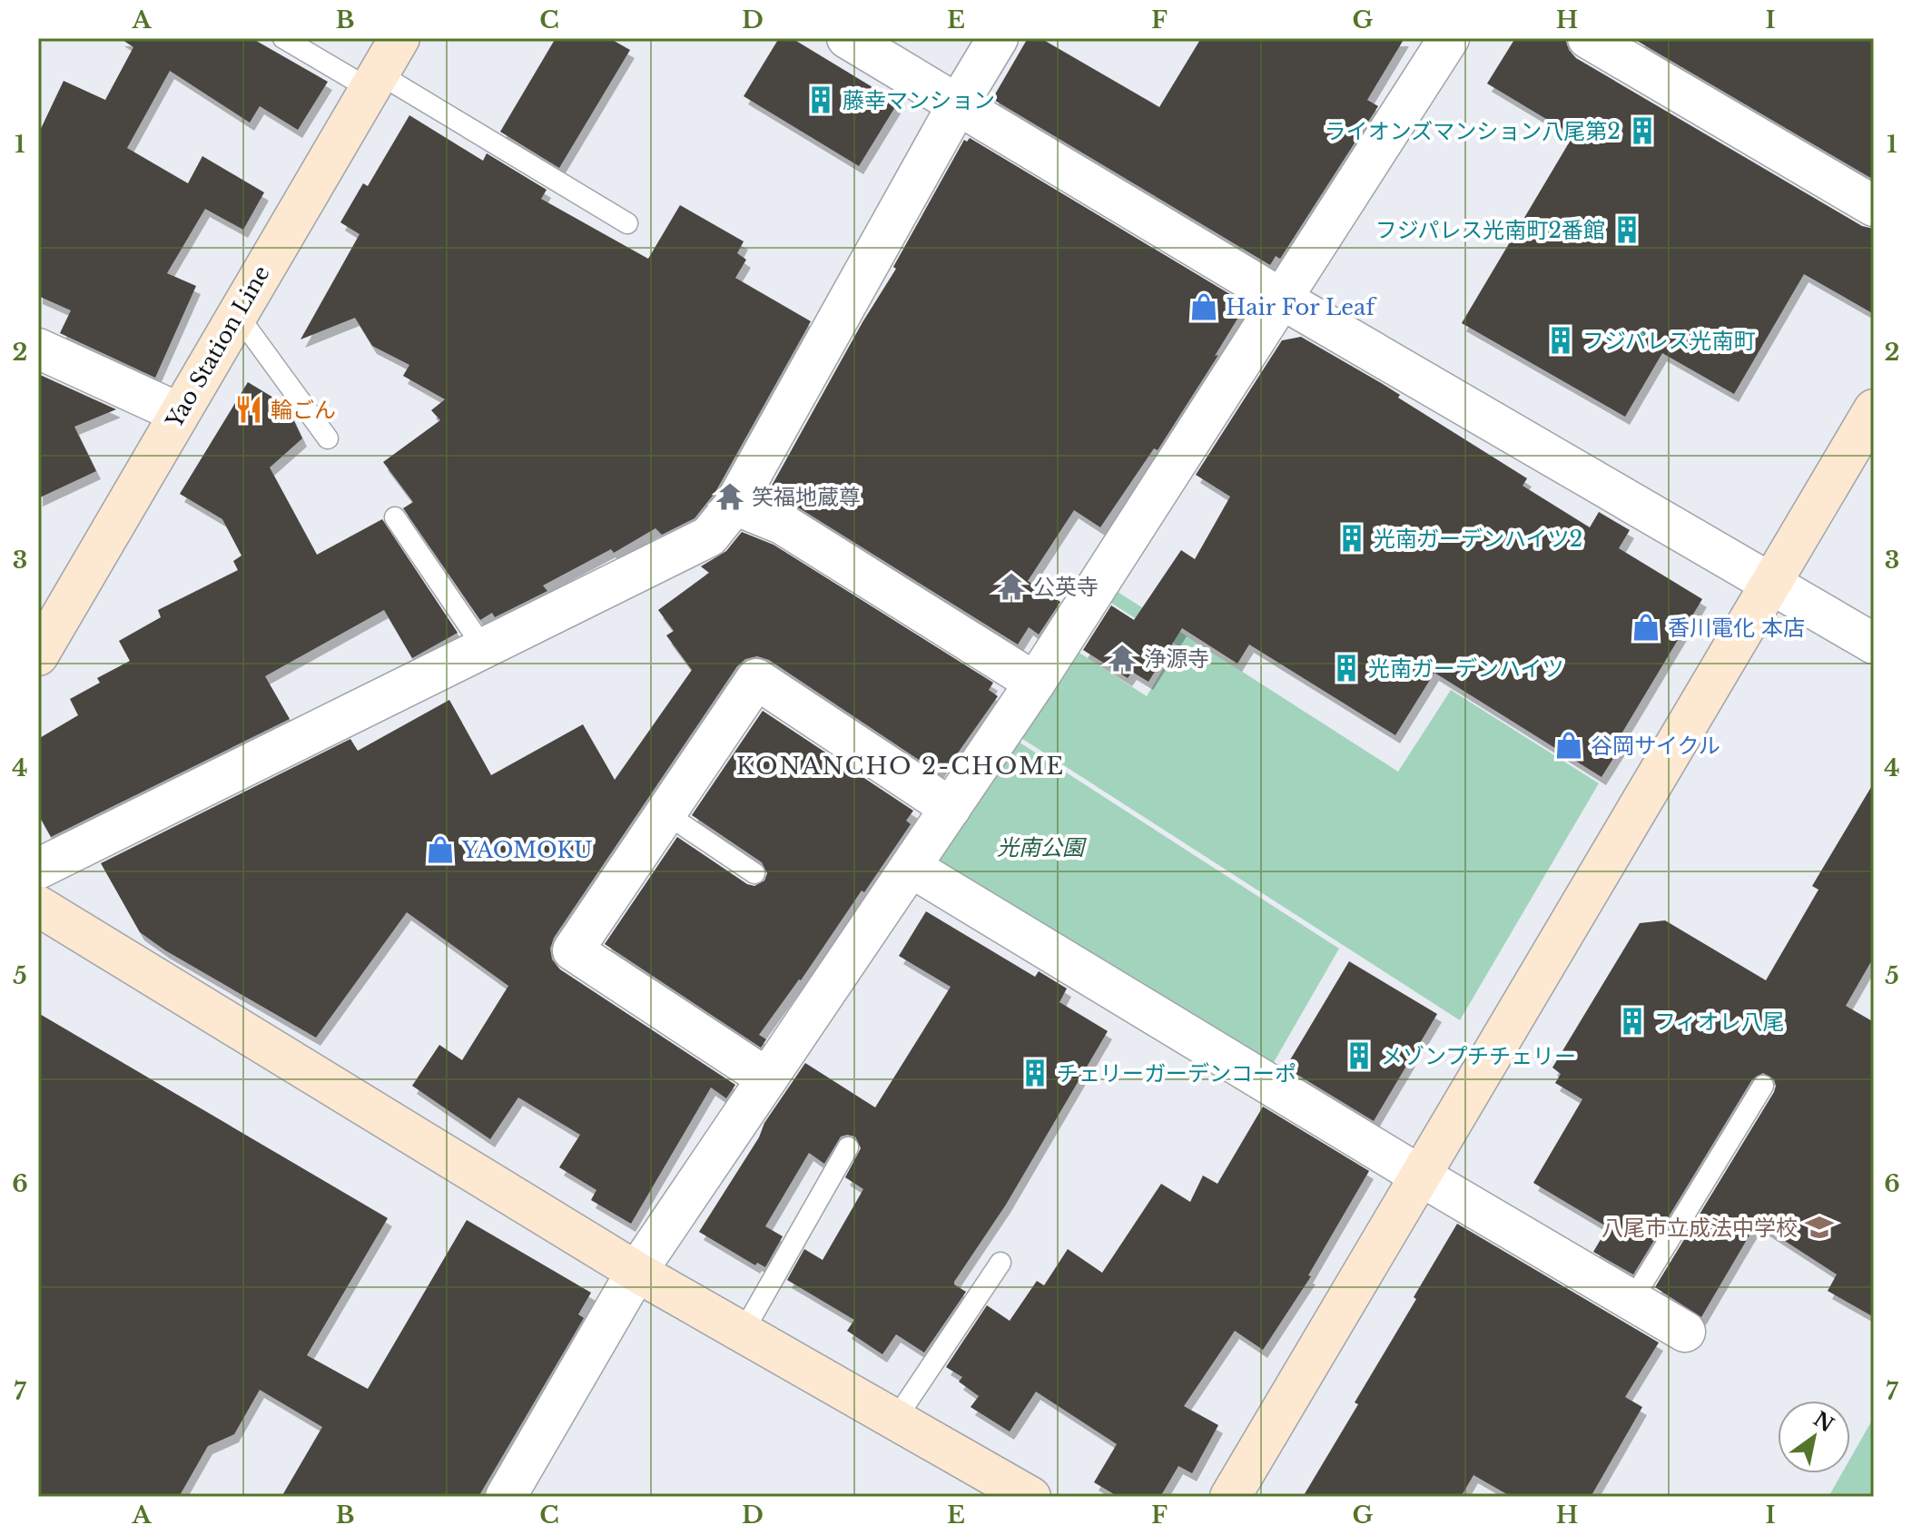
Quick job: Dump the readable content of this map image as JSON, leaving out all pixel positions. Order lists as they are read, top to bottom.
{
  "streets": {
    "street": ["Yao Station Line"]
  },
  "districts": ["KONANCHO 2-CHOME"],
  "parks": ["光南公園"],
  "places": {
    "building": [
      "藤幸マンション",
      "ライオンズマンション八尾第2",
      "フジパレス光南町2番館",
      "フジパレス光南町",
      "光南ガーデンハイツ2",
      "光南ガーデンハイツ",
      "フィオレ八尾",
      "メゾンプチチェリー",
      "チェリーガーデンコーポ"
    ],
    "shop": [
      "Hair For Leaf",
      "香川電化 本店",
      "谷岡サイクル",
      "YAOMOKU"
    ],
    "restaurant": ["輪ごん"],
    "temple": ["笑福地蔵尊", "公英寺", "浄源寺"],
    "school or university": ["八尾市立成法中学校"]
  },
  "north": "top right",
  "grid": {
    "columns": [
      "A",
      "B",
      "C",
      "D",
      "E",
      "F",
      "G",
      "H",
      "I"
    ],
    "rows": [
      "1",
      "2",
      "3",
      "4",
      "5",
      "6",
      "7"
    ]
  }
}
